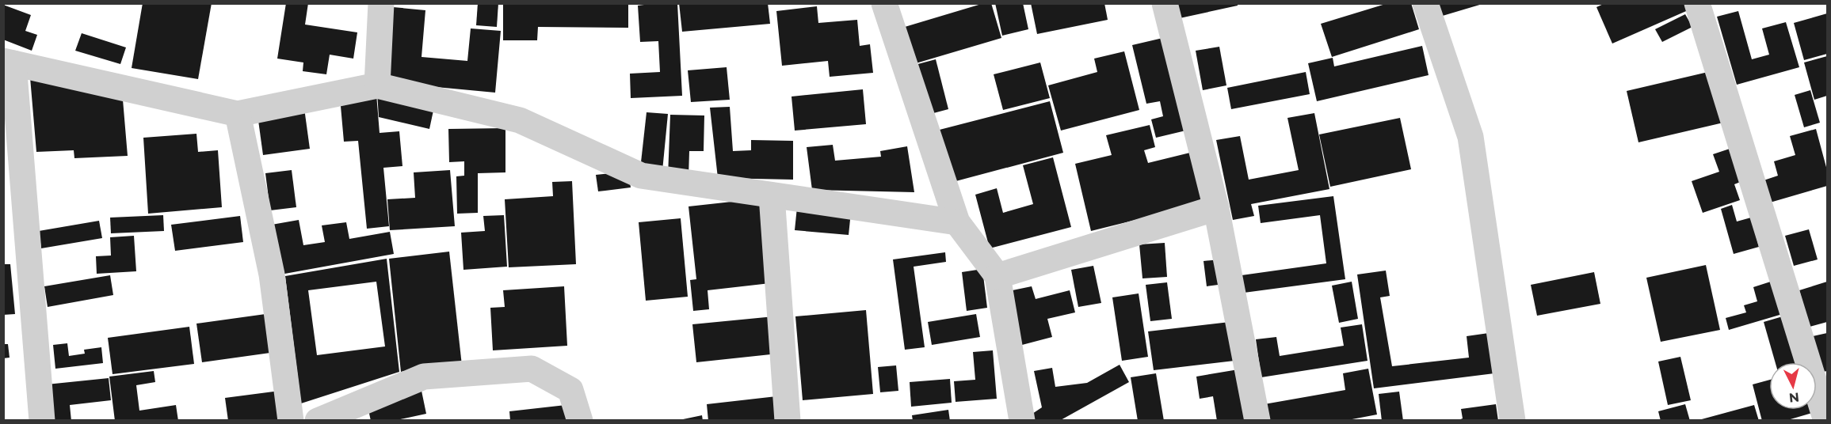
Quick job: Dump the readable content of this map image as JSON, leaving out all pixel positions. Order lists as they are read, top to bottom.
{
  "north": "bottom"
}
